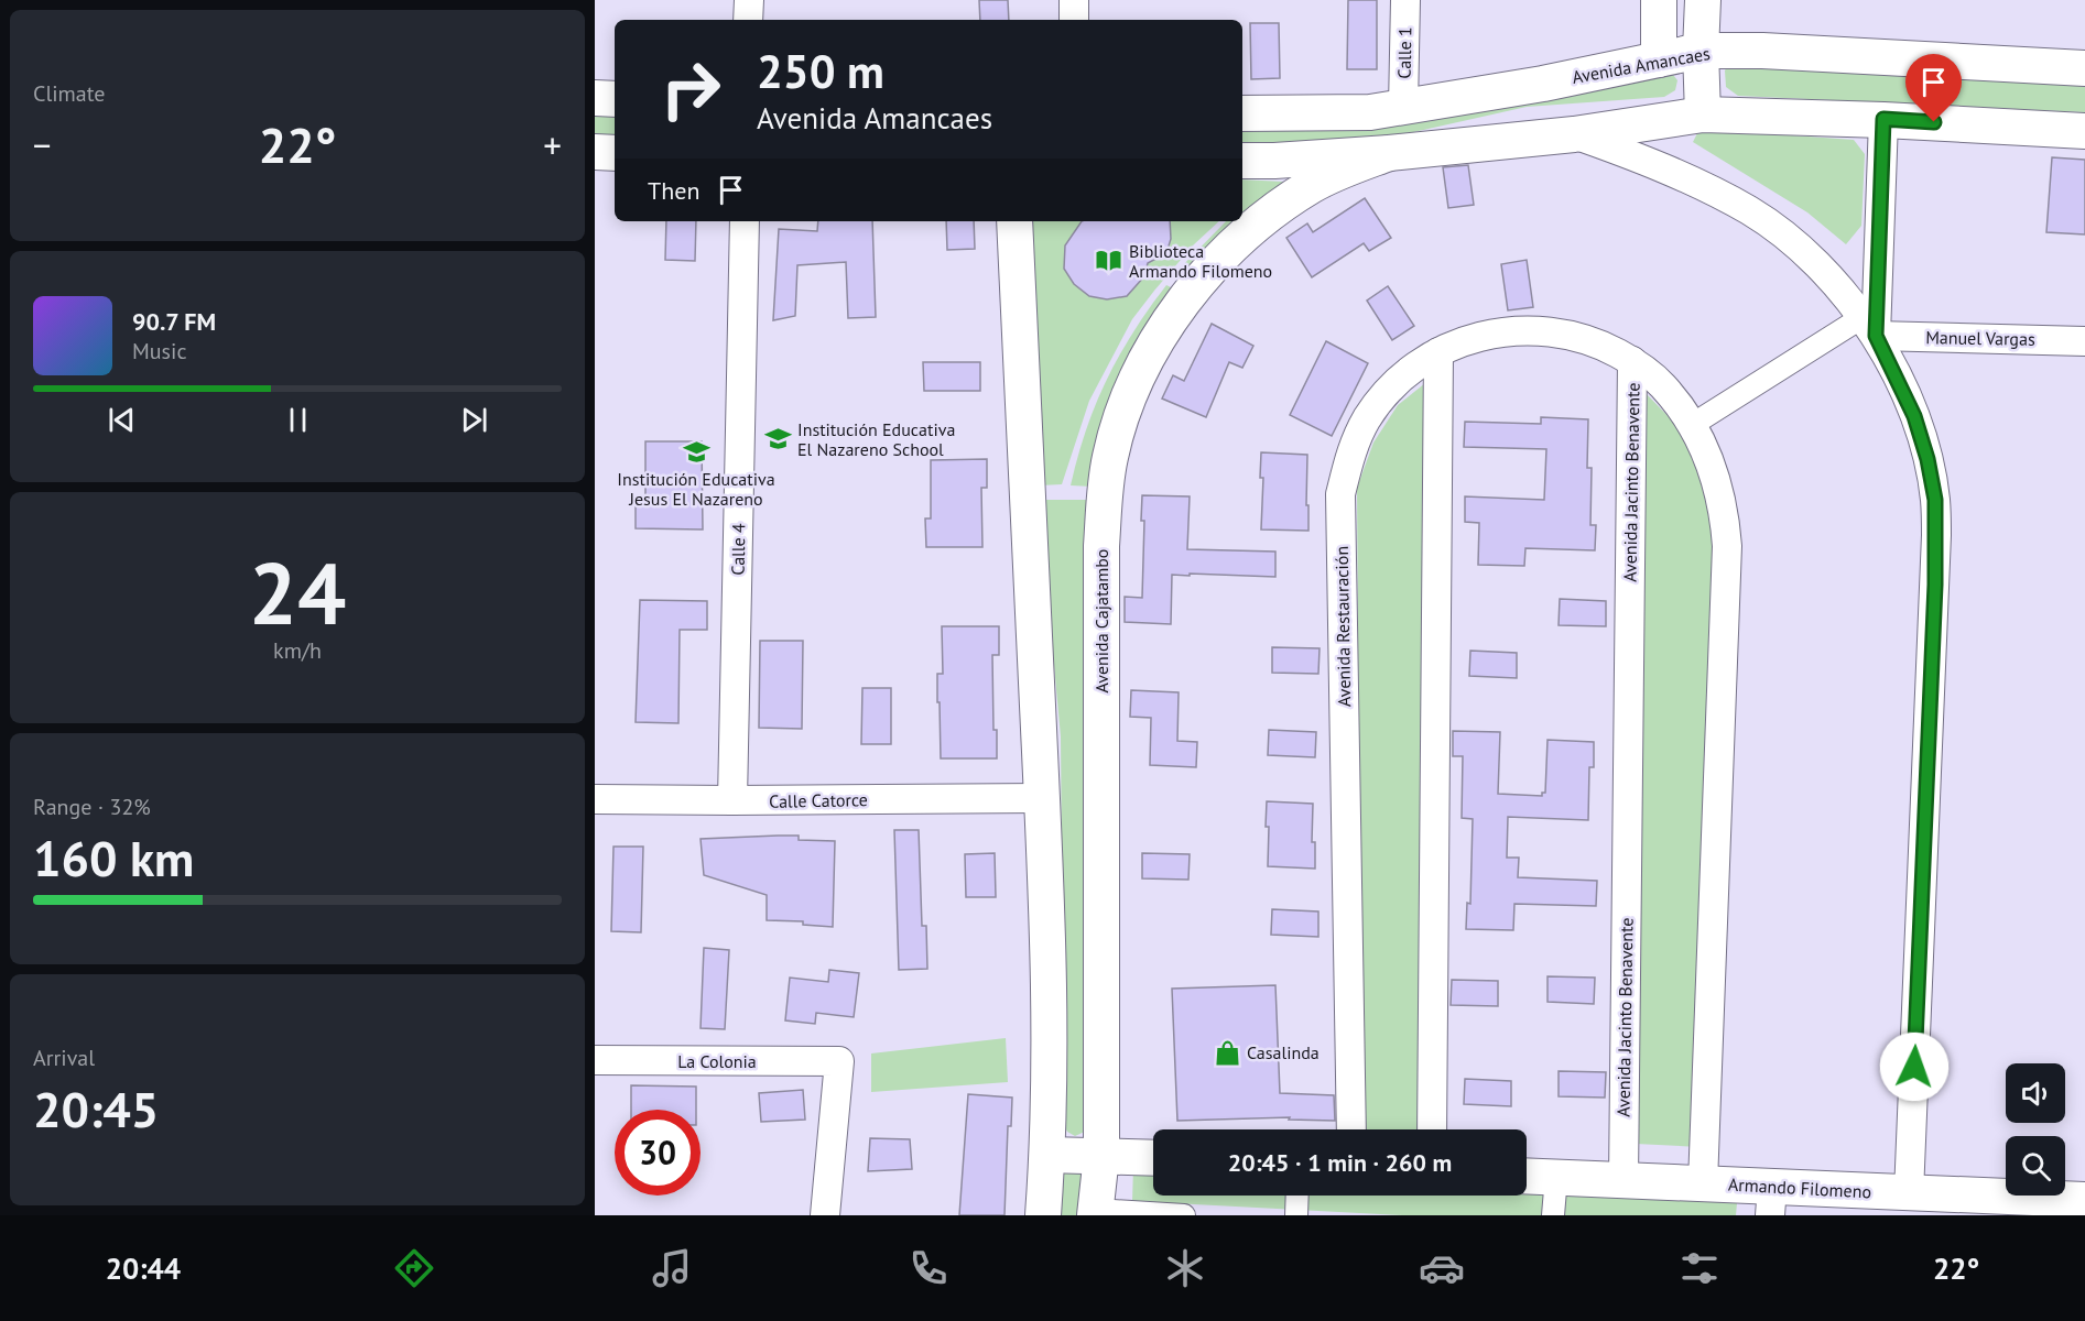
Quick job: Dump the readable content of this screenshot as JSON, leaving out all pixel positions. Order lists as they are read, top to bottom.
{
  "streets": {
    "street": [
      "Calle 1",
      "Avenida Amancaes",
      "Manuel Vargas",
      "Avenida Jacinto Benavente",
      "Calle 4",
      "Avenida Cajatambo",
      "Avenida Restauración",
      "Calle Catorce",
      "La Colonia",
      "Armando Filomeno"
    ]
  },
  "crossings": [
    ["Calle 1", "Avenida Amancaes"],
    ["Avenida Jacinto Benavente", "Avenida Restauración"],
    ["Avenida Jacinto Benavente", "Armando Filomeno"],
    ["Calle 4", "Calle Catorce"]
  ],
  "places": {
    "library": ["Biblioteca Armando Filomeno"],
    "school or university": ["Institución Educativa El Nazareno School", "Institución Educativa Jesus El Nazareno"],
    "shop": ["Casalinda"]
  },
  "page": {
    "tile": [
      "Climate",
      ["24", "km/h"],
      ["Range · 32%", "160 km"],
      ["Arrival", "20:45"]
    ],
    "turn": ["250 m", "Avenida Amancaes"],
    "heat": ["−", "22°", "+"],
    "then": "Then",
    "song": ["90.7 FM", "Music"],
    "limit": "30",
    "trip": "20:45 · 1 min · 260 m",
    "tabs": ["20:44", "22°"]
  }
}
